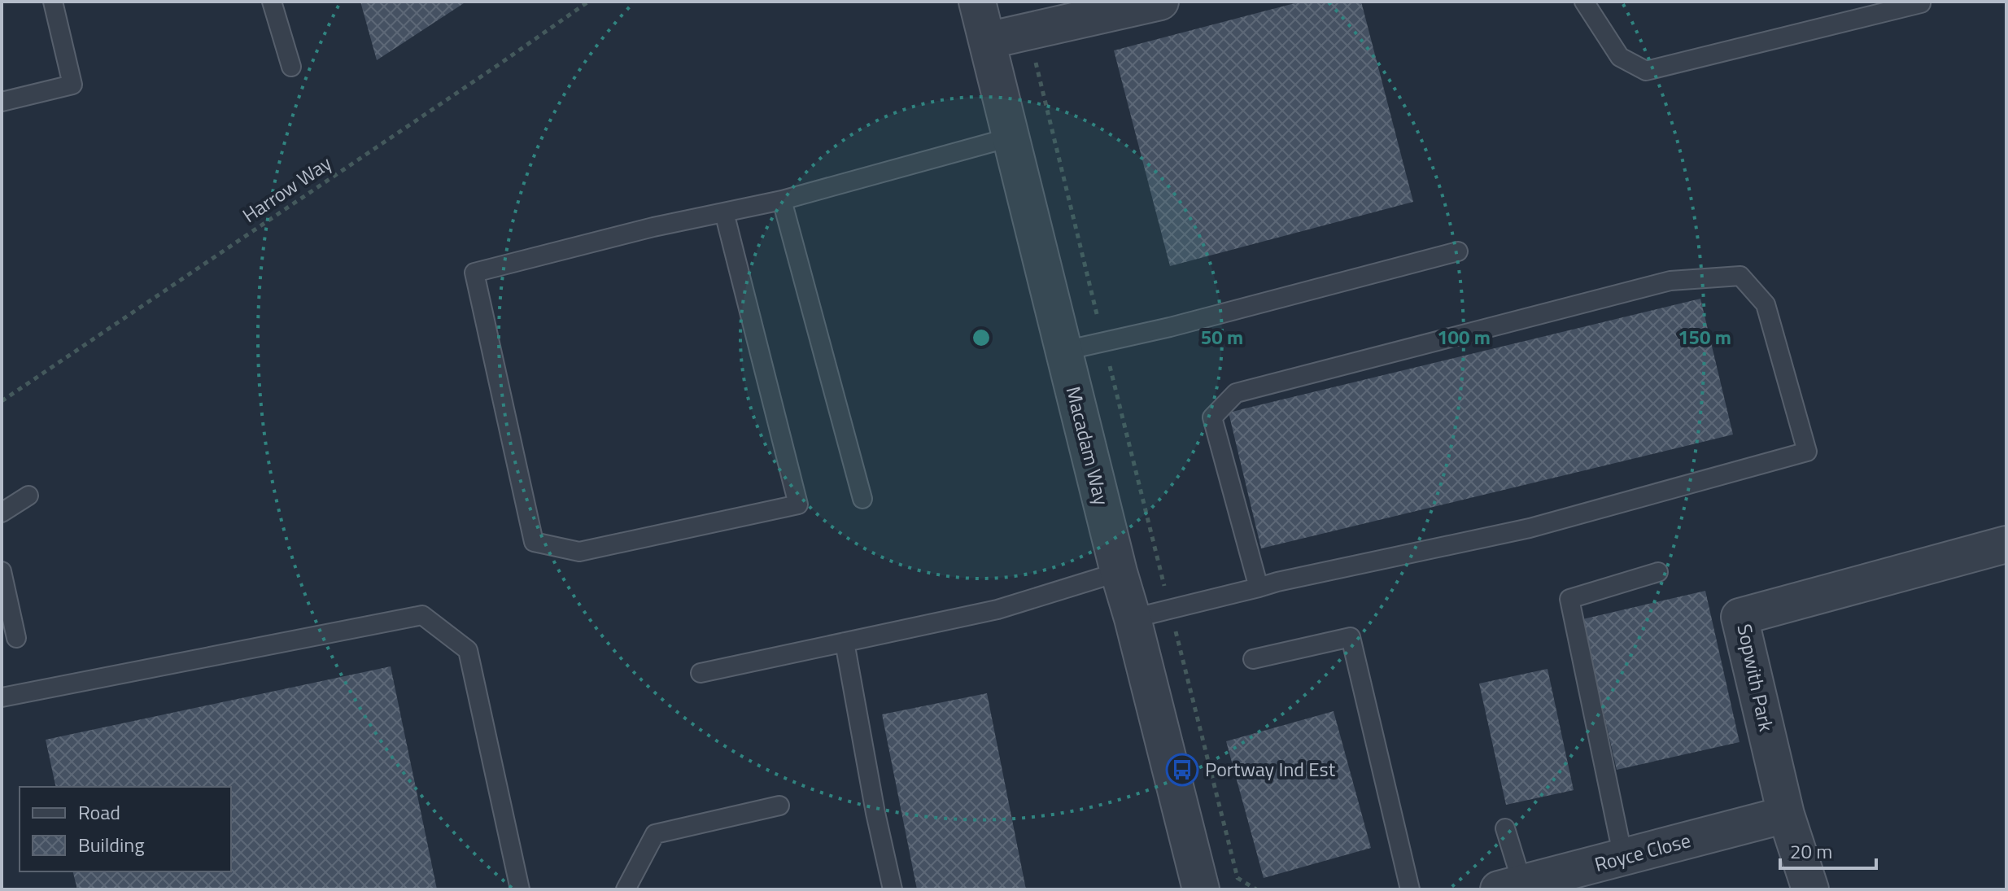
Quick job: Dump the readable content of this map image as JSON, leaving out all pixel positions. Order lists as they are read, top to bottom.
{
  "streets": {
    "street": ["Macadam Way", "Sopwith Park", "Royce Close"],
    "path": ["Harrow Way"]
  },
  "crossings": [
    ["Sopwith Park", "Royce Close"]
  ],
  "places": {
    "bus stop": ["Portway Ind Est"]
  },
  "legend": ["Road", "Building"],
  "scale_bar": "20 m",
  "rings": ["50 m", "100 m", "150 m"]
}
